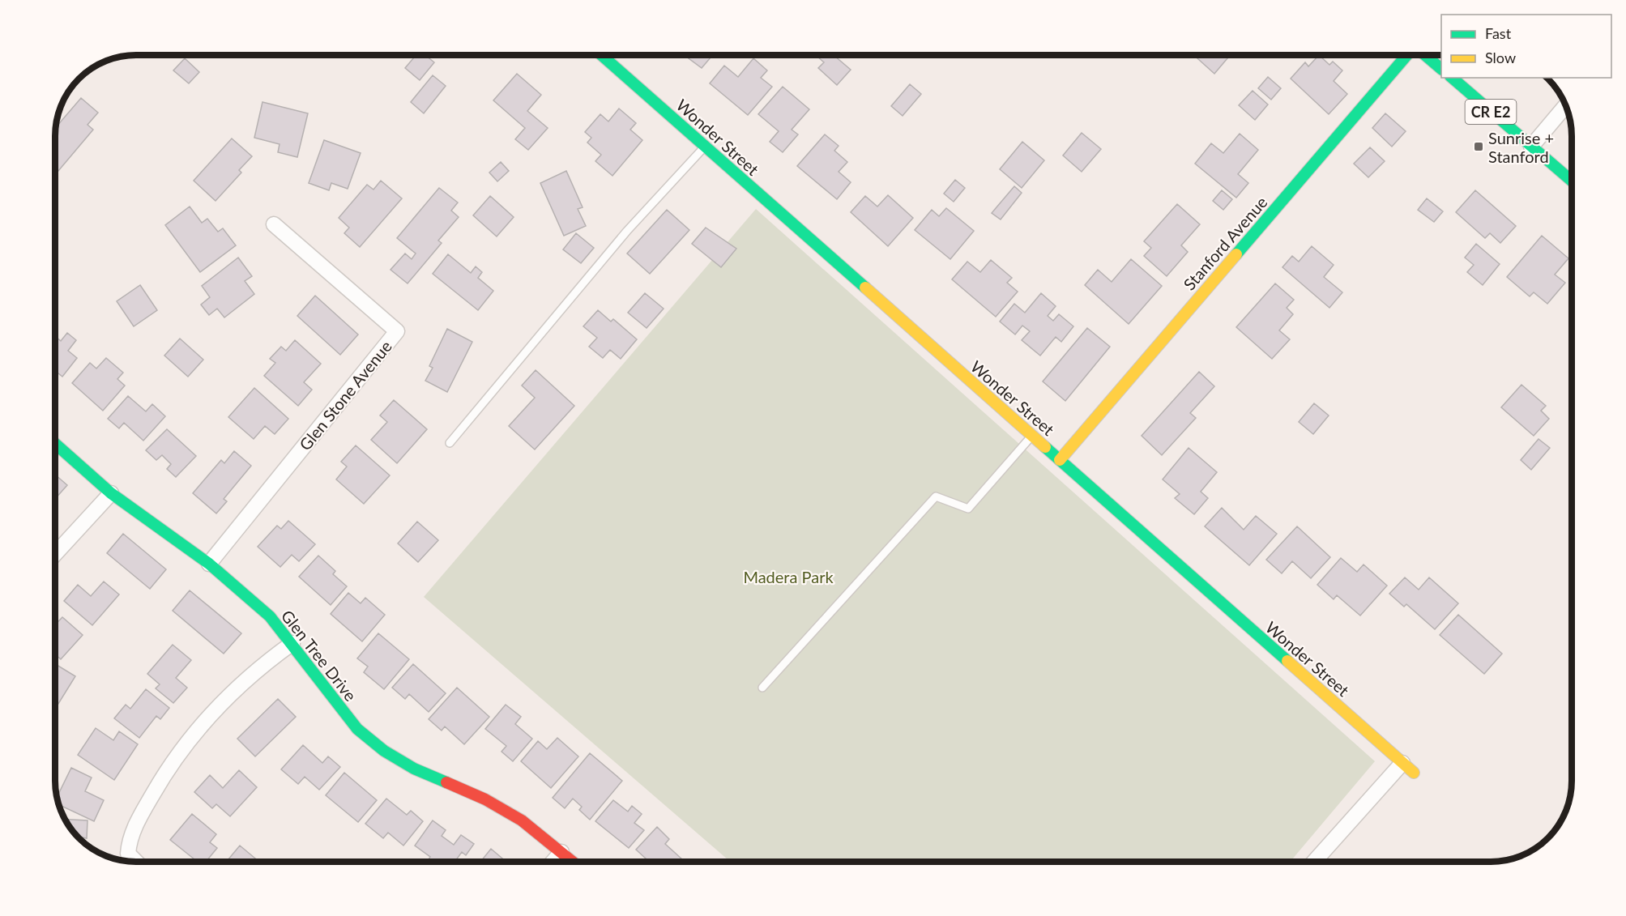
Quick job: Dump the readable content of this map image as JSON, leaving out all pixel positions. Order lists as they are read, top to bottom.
{
  "streets": {
    "street": [
      "CR E2",
      "Wonder Street",
      "Stanford Avenue",
      "Glen Stone Avenue",
      "Glen Tree Drive"
    ]
  },
  "crossings": [
    ["Wonder Street", "Stanford Avenue"],
    ["Glen Stone Avenue", "Glen Tree Drive"]
  ],
  "parks": ["Madera Park"],
  "places": {
    "transit": ["Sunrise + Stanford"]
  },
  "legend": ["Fast", "Slow"]
}
